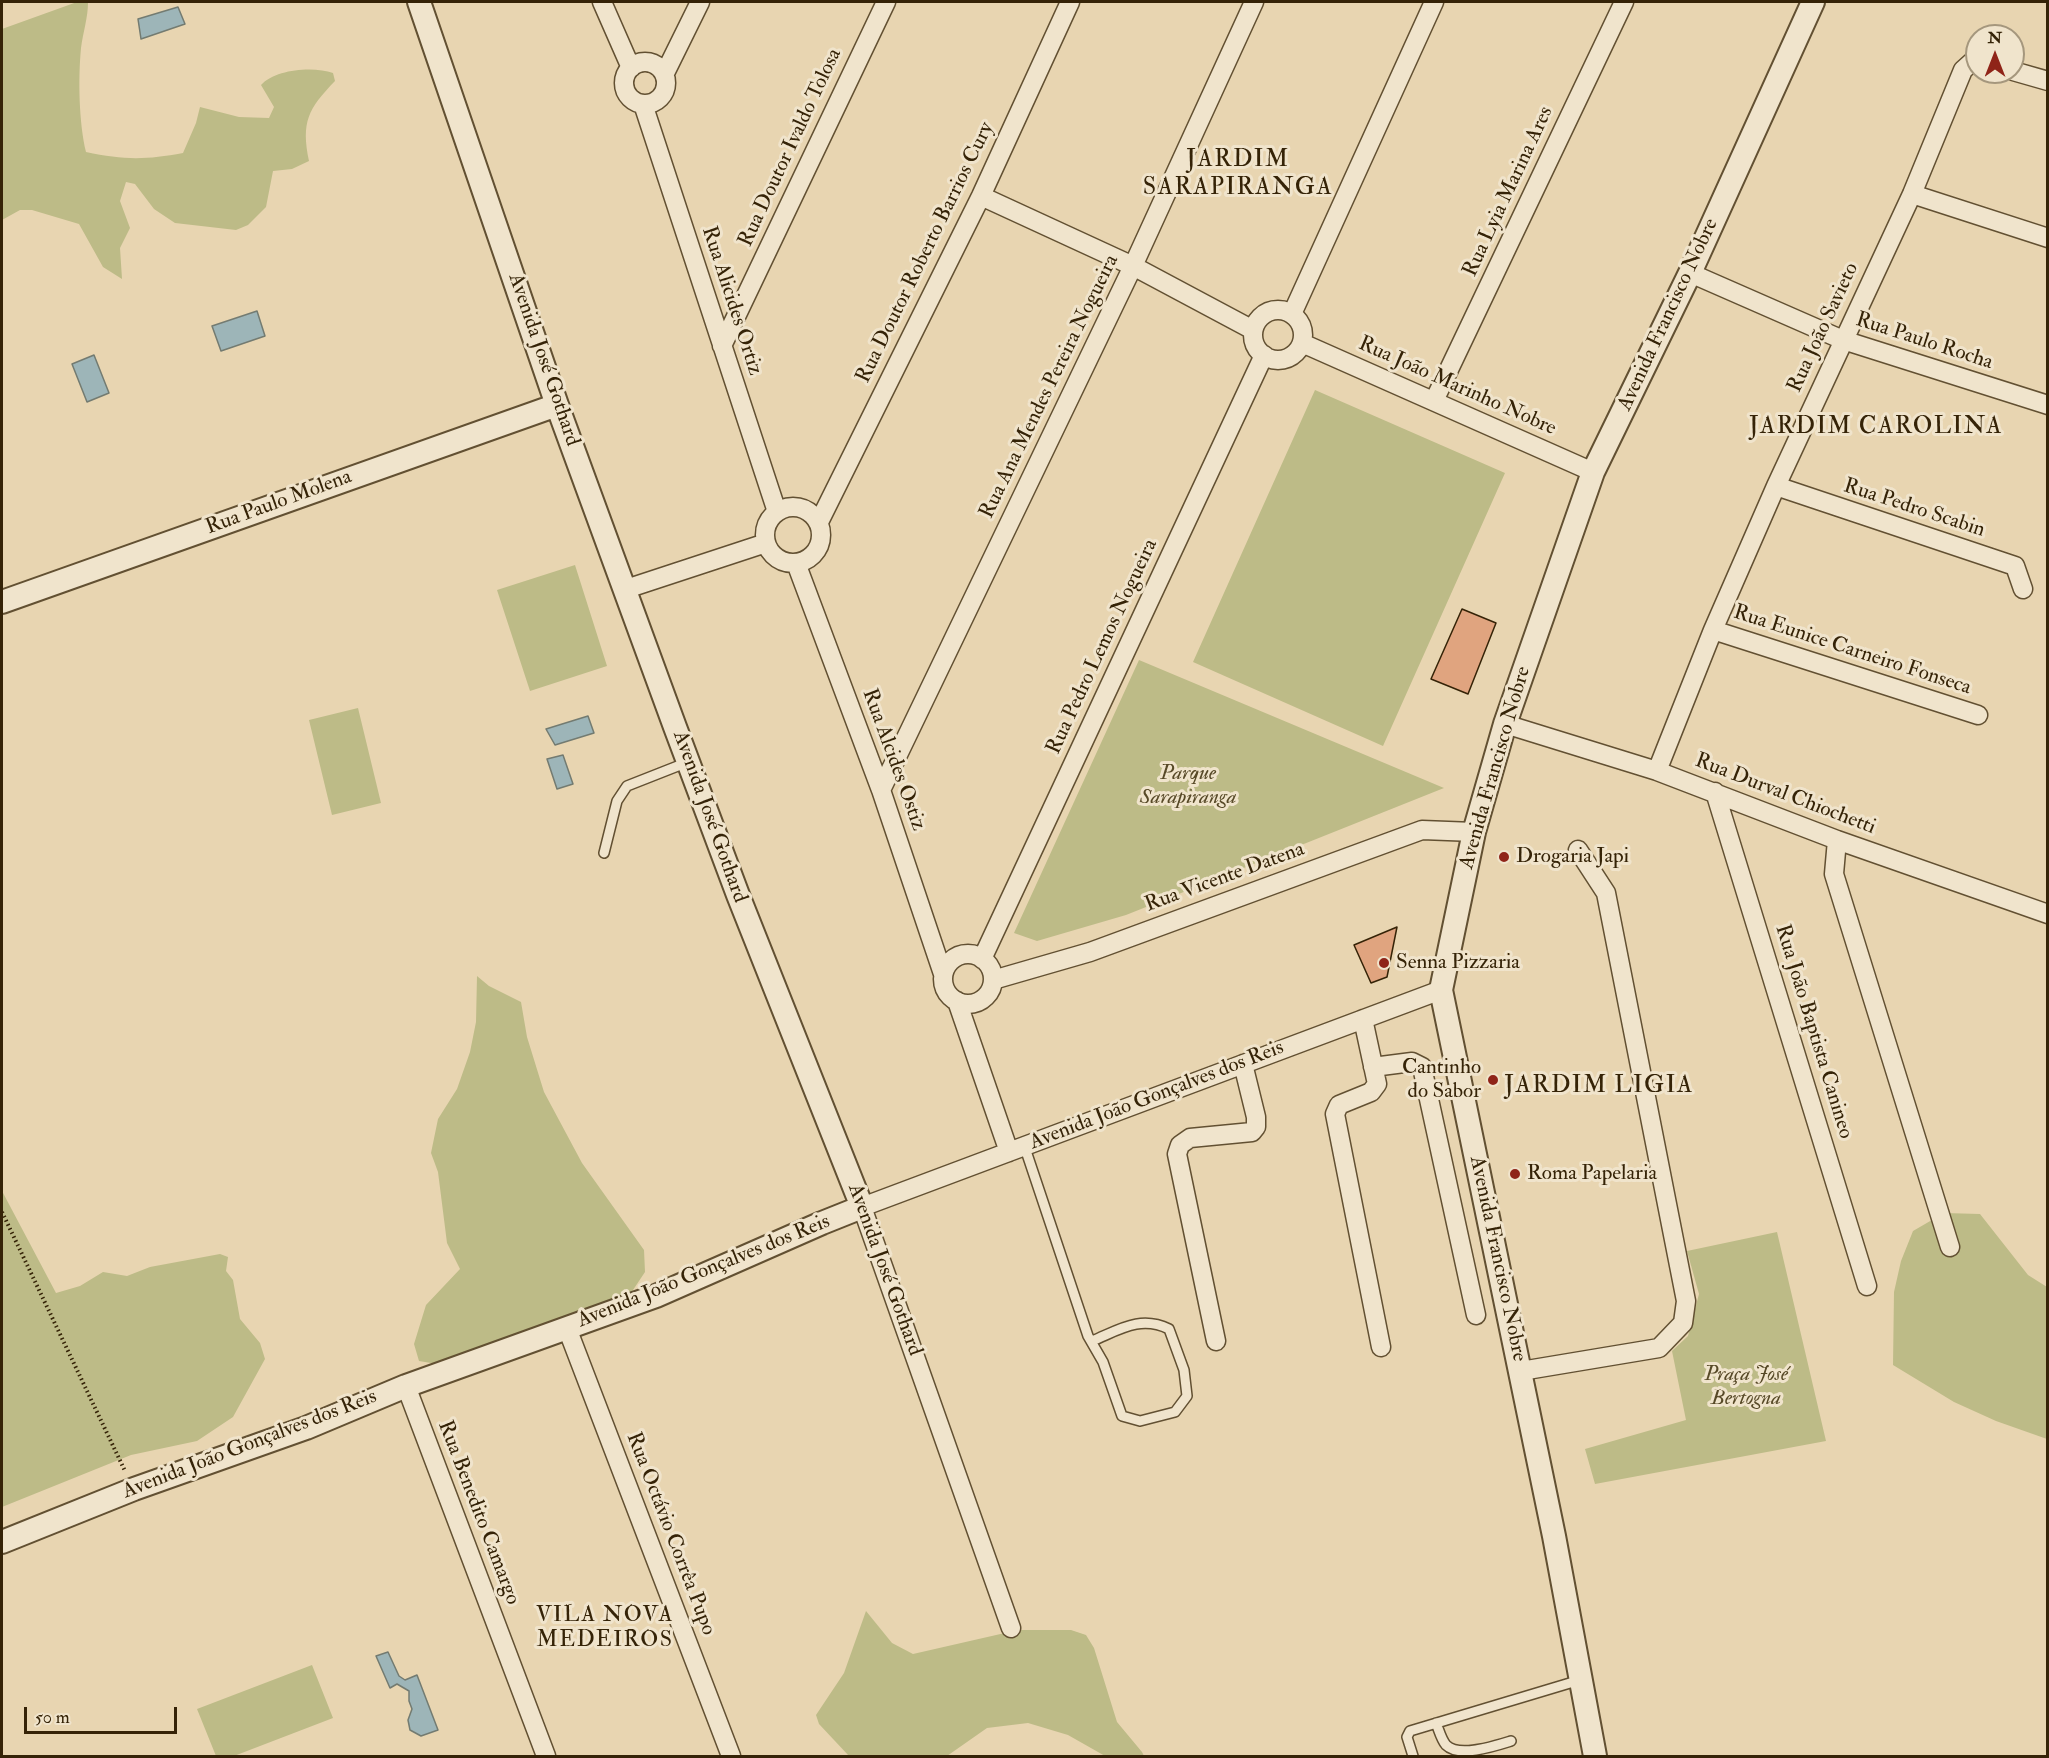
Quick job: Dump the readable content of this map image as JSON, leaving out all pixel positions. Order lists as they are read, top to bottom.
{
  "streets": {
    "street": [
      "Rua Doutor Ivaldo Tolosa",
      "Rua Lyia Marina Ares",
      "Rua Doutor Roberto Barrios Cury",
      "Rua Alicides Ortiz",
      "Avenida Francisco Nobre",
      "Rua João Savieto",
      "Rua Paulo Rocha",
      "Avenida José Gothard",
      "Rua Ana Mendes Pereira Nogueira",
      "Rua João Marinho Nobre",
      "Rua Paulo Molena",
      "Rua Pedro Scabin",
      "Rua Pedro Lemos Nogueira",
      "Rua Eunice Carneiro Fonseca",
      "Rua Alcides Ostiz",
      "Rua Durval Chiochetti",
      "Rua Vicente Datena",
      "Rua João Baptista Canineo",
      "Avenida João Gonçalves dos Reis",
      "Rua Benedito Camargo",
      "Rua Octávio Corrêa Pupo"
    ]
  },
  "crossings": [
    ["Rua Doutor Ivaldo Tolosa", "Rua Alicides Ortiz"],
    ["Rua Lyia Marina Ares", "Rua João Marinho Nobre"],
    ["Rua Doutor Roberto Barrios Cury", "Rua Alicides Ortiz"],
    ["Rua Doutor Roberto Barrios Cury", "Rua Alcides Ostiz"],
    ["Rua Alicides Ortiz", "Rua Alcides Ostiz"],
    ["Avenida Francisco Nobre", "Rua Paulo Rocha"],
    ["Avenida Francisco Nobre", "Rua João Marinho Nobre"],
    ["Avenida Francisco Nobre", "Rua Durval Chiochetti"],
    ["Avenida Francisco Nobre", "Rua Vicente Datena"],
    ["Avenida Francisco Nobre", "Avenida João Gonçalves dos Reis"],
    ["Rua João Savieto", "Rua Paulo Rocha"],
    ["Rua João Savieto", "Rua Pedro Scabin"],
    ["Rua João Savieto", "Rua Eunice Carneiro Fonseca"],
    ["Rua João Savieto", "Rua Durval Chiochetti"],
    ["Avenida José Gothard", "Rua Paulo Molena"],
    ["Avenida José Gothard", "Avenida João Gonçalves dos Reis"],
    ["Rua Ana Mendes Pereira Nogueira", "Rua Alcides Ostiz"],
    ["Rua João Marinho Nobre", "Rua Pedro Lemos Nogueira"],
    ["Rua Pedro Lemos Nogueira", "Rua Alcides Ostiz"],
    ["Rua Pedro Lemos Nogueira", "Rua Vicente Datena"],
    ["Rua Alcides Ostiz", "Rua Vicente Datena"],
    ["Rua Durval Chiochetti", "Rua João Baptista Canineo"],
    ["Avenida João Gonçalves dos Reis", "Rua Benedito Camargo"],
    ["Avenida João Gonçalves dos Reis", "Rua Octávio Corrêa Pupo"]
  ],
  "districts": [
    "JARDIM SARAPIRANGA",
    "JARDIM CAROLINA",
    "JARDIM LIGIA",
    "VILA NOVA MEDEIROS"
  ],
  "parks": ["Parque Sarapiranga", "Praça José Bertogna"],
  "places": [
    "Drogaria Japi",
    "Senna Pizzaria",
    "Cantinho do Sabor",
    "Roma Papelaria"
  ],
  "scale_bar": "50 m",
  "north": "top"
}
